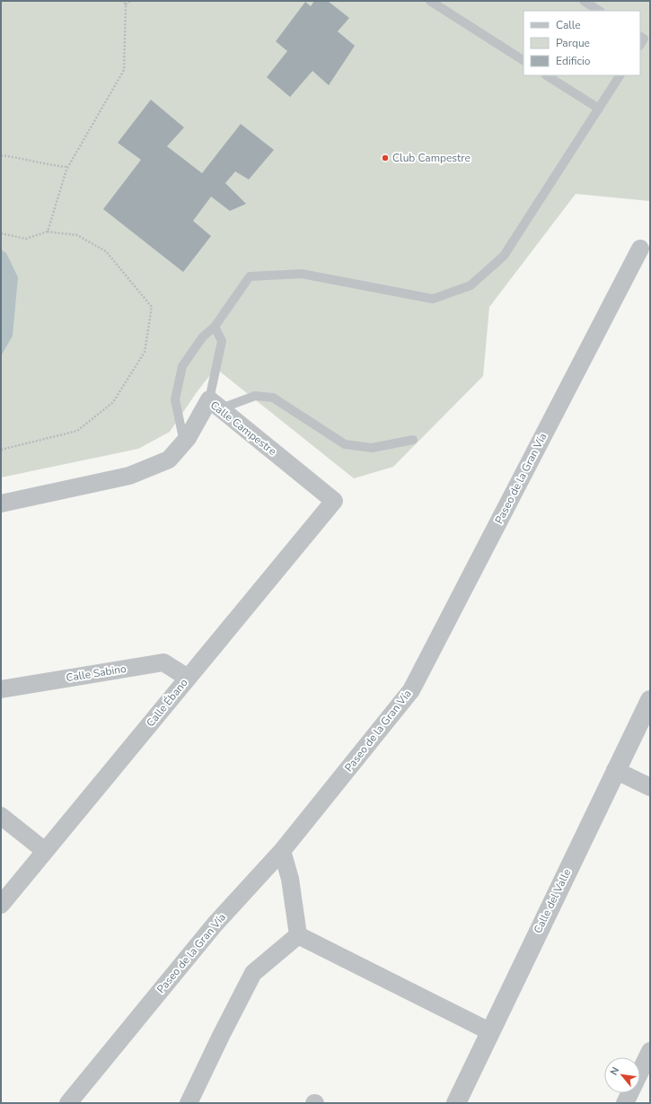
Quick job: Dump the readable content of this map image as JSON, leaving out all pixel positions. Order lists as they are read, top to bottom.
{
  "streets": {
    "street": [
      "Calle Campestre",
      "Paseo de la Gran Vía",
      "Calle Sabino",
      "Calle Ébano",
      "Calle del Valle"
    ]
  },
  "crossings": [
    ["Calle Campestre", "Calle Ébano"],
    ["Calle Sabino", "Calle Ébano"]
  ],
  "places": ["Club Campestre"],
  "legend": ["Calle", "Parque", "Edificio"],
  "north": "top left"
}
